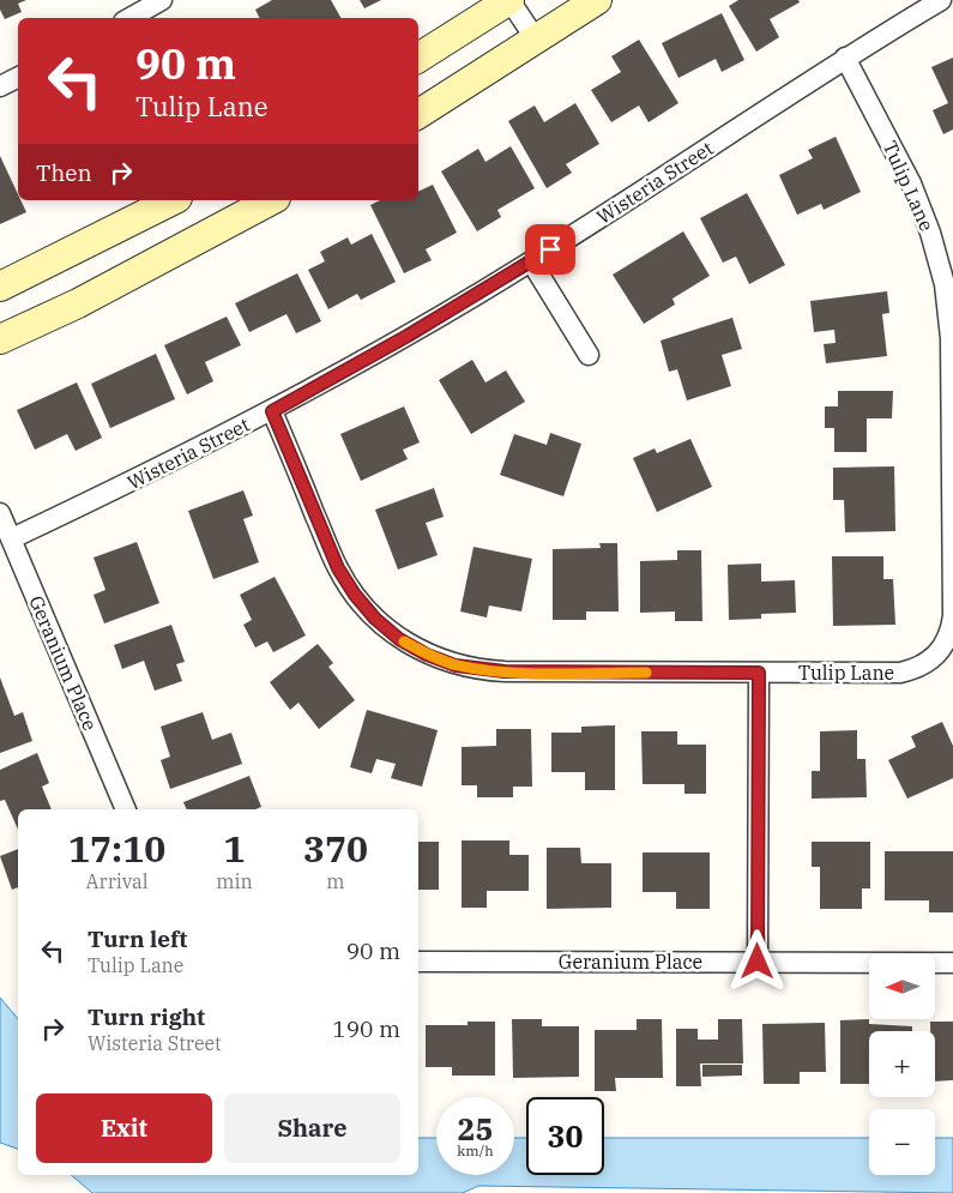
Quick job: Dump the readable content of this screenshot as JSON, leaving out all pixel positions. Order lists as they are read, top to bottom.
{
  "streets": {
    "street": ["Wisteria Street", "Tulip Lane", "Geranium Place"]
  },
  "crossings": [
    ["Wisteria Street", "Tulip Lane"],
    ["Wisteria Street", "Geranium Place"]
  ],
  "north": "left",
  "page": {
    "turn": ["90 m", "Tulip Lane"],
    "then": "Then",
    "eta": [
      "17:10",
      "Arrival",
      "1",
      "min",
      "370",
      "m"
    ],
    "list": [
      {
        "name": "Turn left",
        "note": "Tulip Lane",
        "value": "90 m"
      },
      {
        "name": "Turn right",
        "note": "Wisteria Street",
        "value": "190 m"
      }
    ],
    "map_buttons": ["+", "−"],
    "buttons": ["Exit", "Share"],
    "speed": "25 km/h",
    "limit": "30"
  }
}
